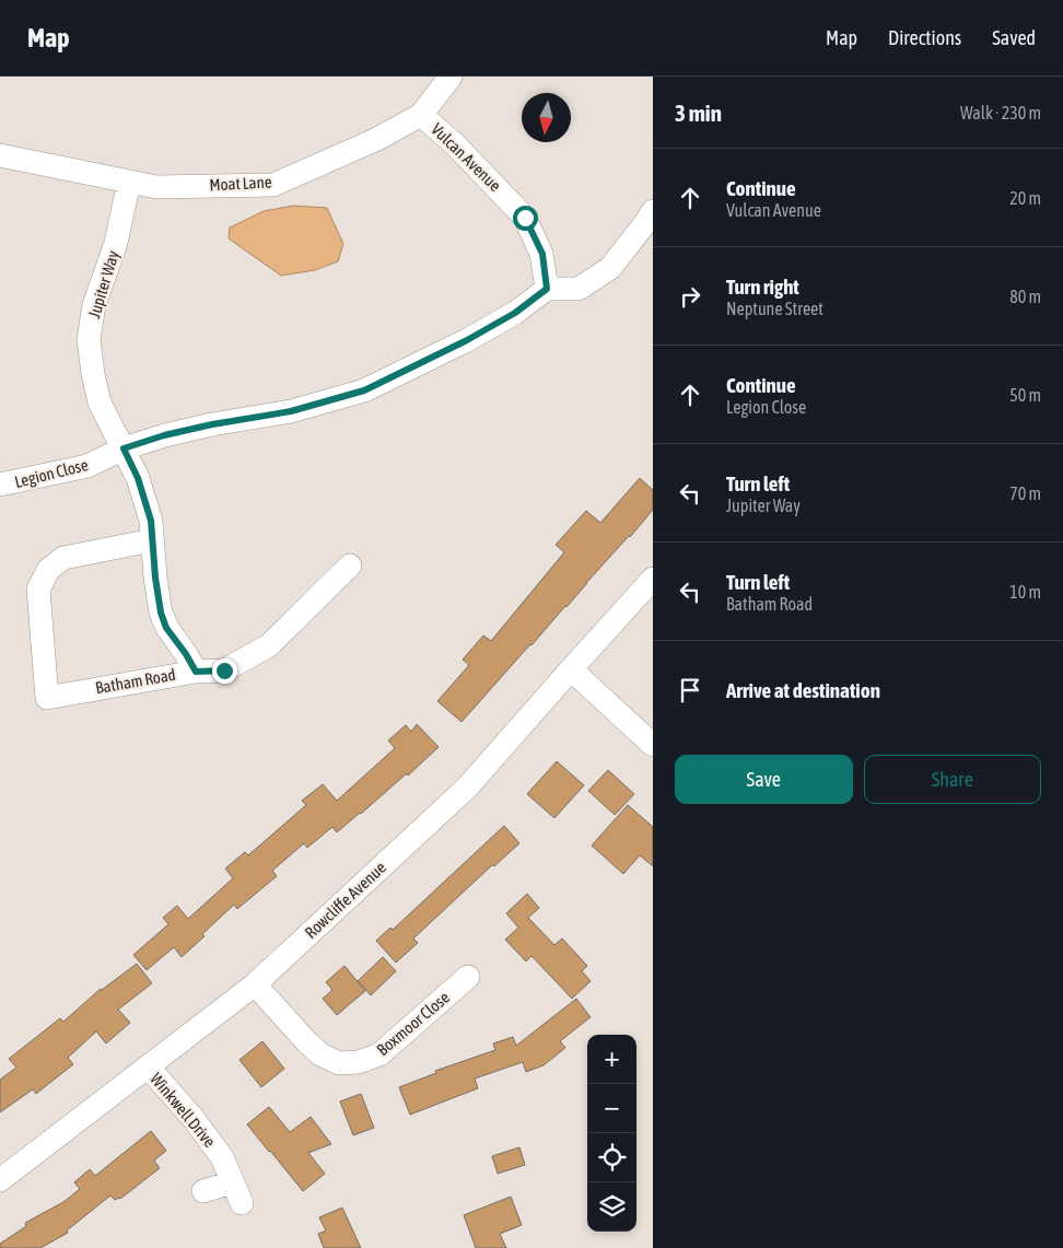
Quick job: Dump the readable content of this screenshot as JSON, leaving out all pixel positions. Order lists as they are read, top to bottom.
{
  "streets": {
    "street": [
      "Vulcan Avenue",
      "Moat Lane",
      "Jupiter Way",
      "Legion Close",
      "Batham Road",
      "Rowcliffe Avenue",
      "Boxmoor Close",
      "Winkwell Drive"
    ]
  },
  "crossings": [
    ["Vulcan Avenue", "Moat Lane"],
    ["Vulcan Avenue", "Legion Close"],
    ["Moat Lane", "Jupiter Way"],
    ["Jupiter Way", "Legion Close"],
    ["Jupiter Way", "Batham Road"],
    ["Rowcliffe Avenue", "Boxmoor Close"],
    ["Rowcliffe Avenue", "Winkwell Drive"]
  ],
  "north": "bottom",
  "page": {
    "header": "Map",
    "nav": ["Map", "Directions", "Saved"],
    "heading": ["3 min", "Walk · 230 m"],
    "list": [
      ["Continue", "Vulcan Avenue", "20 m"],
      ["Turn right", "Neptune Street", "80 m"],
      ["Continue", "Legion Close", "50 m"],
      ["Turn left", "Jupiter Way", "70 m"],
      ["Turn left", "Batham Road", "10 m"],
      "Arrive at destination"
    ],
    "buttons": ["Save", "Share"],
    "map_buttons": ["+", "−"]
  }
}
